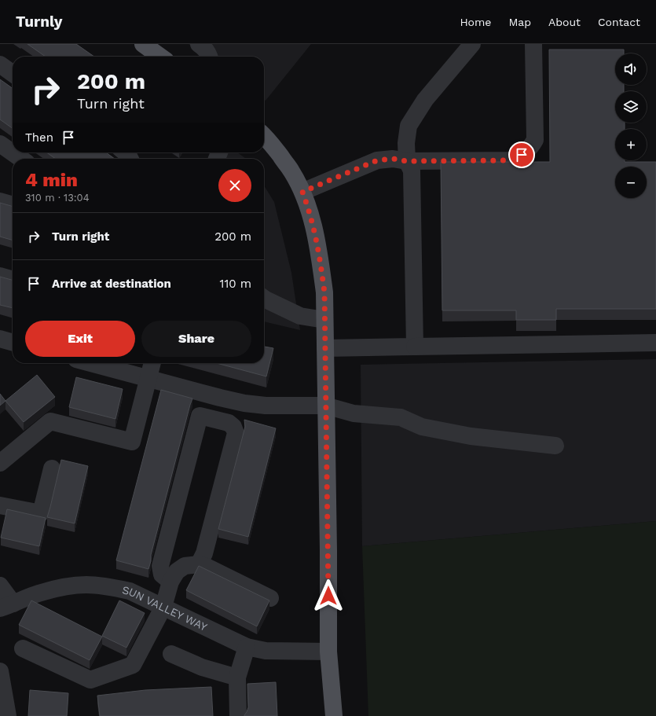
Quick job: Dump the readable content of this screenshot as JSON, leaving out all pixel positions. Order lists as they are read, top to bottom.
{
  "streets": {
    "street": ["SUN VALLEY WAY"]
  },
  "page": {
    "header": "Turnly",
    "nav": [
      "Home",
      "Map",
      "About",
      "Contact"
    ],
    "map_buttons": ["+", "−"],
    "turn": ["200 m", "Turn right"],
    "then": "Then",
    "heading": ["4 min", "310 m · 13:04"],
    "list": [
      {
        "name": "Turn right",
        "value": "200 m"
      },
      {
        "name": "Arrive at destination",
        "value": "110 m"
      }
    ],
    "buttons": ["Exit", "Share"]
  }
}
